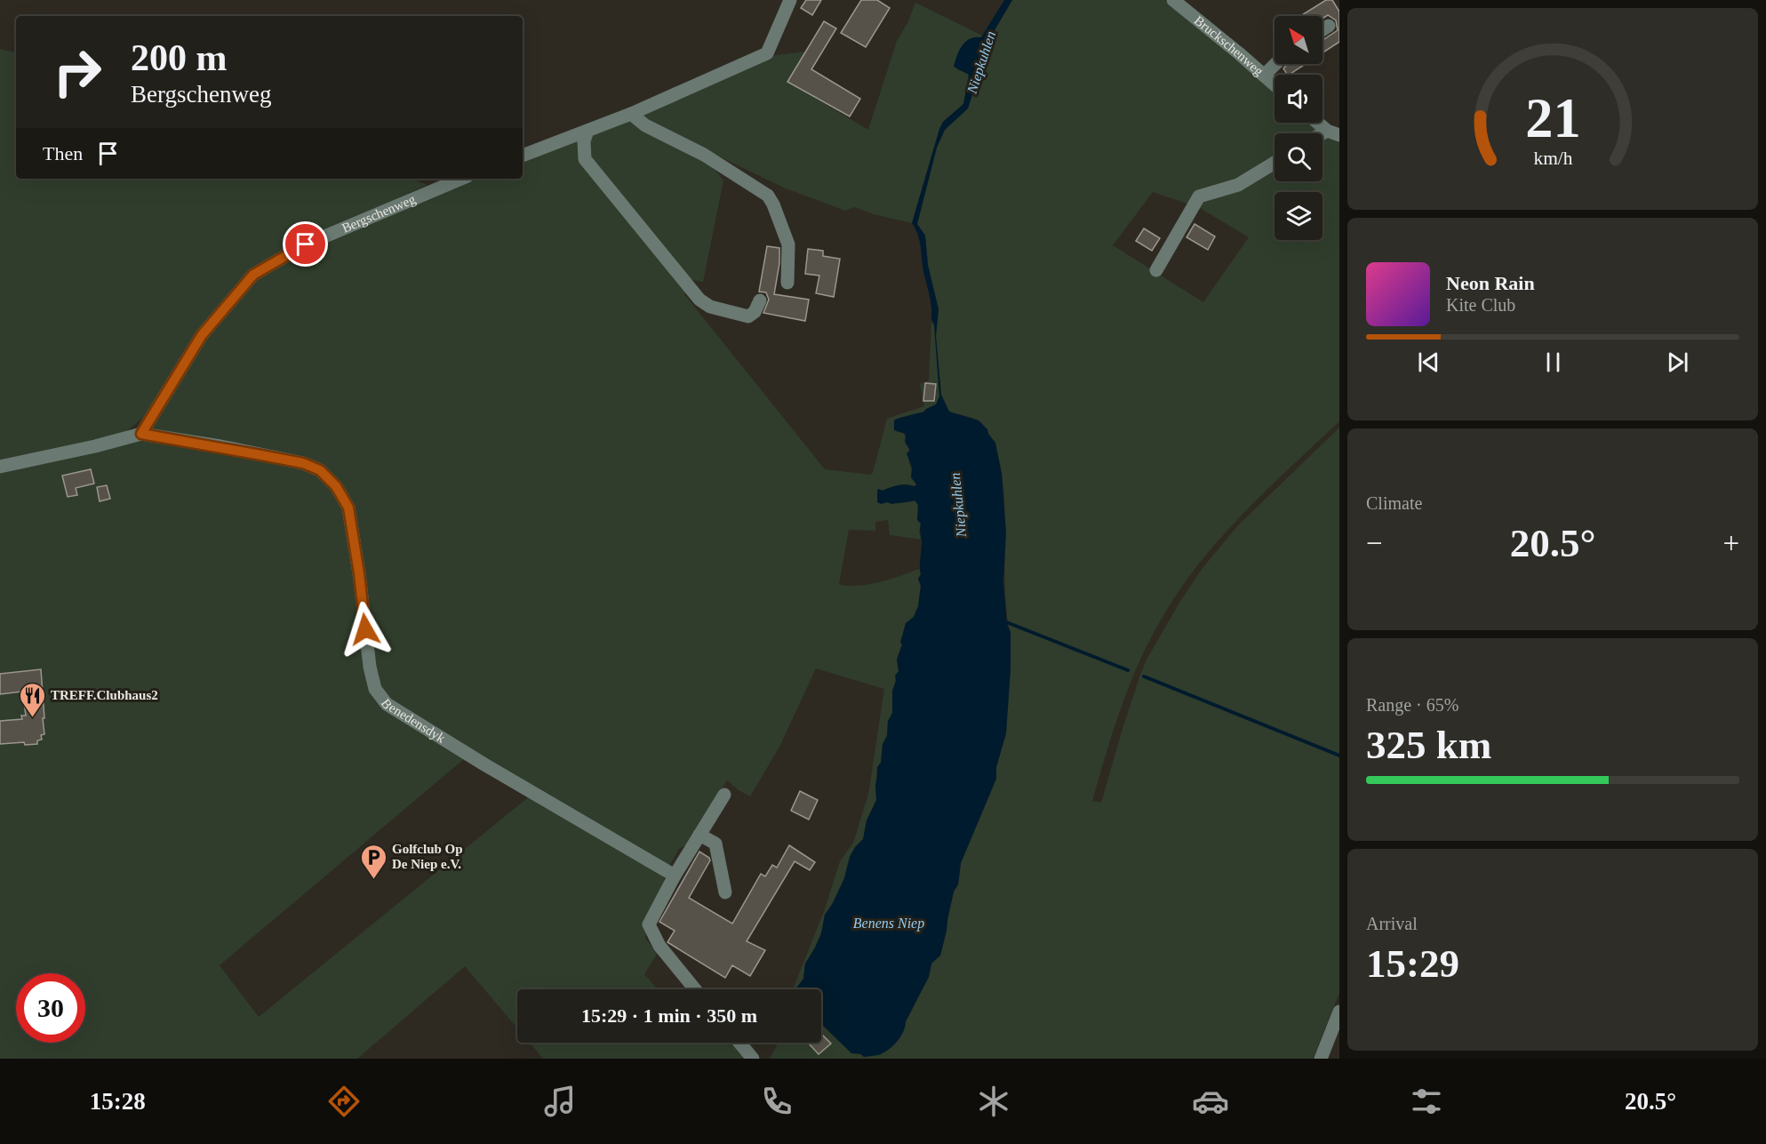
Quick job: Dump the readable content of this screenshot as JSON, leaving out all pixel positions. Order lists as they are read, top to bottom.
{
  "streets": {
    "street": ["Bruckschenweg", "Bergschenweg", "Benedensdyk"]
  },
  "crossings": [
    ["Bergschenweg", "Benedensdyk"]
  ],
  "water": ["Niepkuhlen", "Benens Niep"],
  "places": {
    "restaurant": ["TREFF.Clubhaus2"],
    "parking": ["Golfclub Op De Niep e.V."]
  },
  "north": "top left",
  "page": {
    "turn": ["200 m", "Bergschenweg"],
    "then": "Then",
    "song": ["Neon Rain", "Kite Club"],
    "tile": [
      "Climate",
      ["Range · 65%", "325 km"],
      ["Arrival", "15:29"]
    ],
    "heat": ["−", "20.5°", "+"],
    "limit": "30",
    "trip": "15:29 · 1 min · 350 m",
    "tabs": ["15:28", "20.5°"],
    "gauge": ["21", "km/h"]
  }
}
